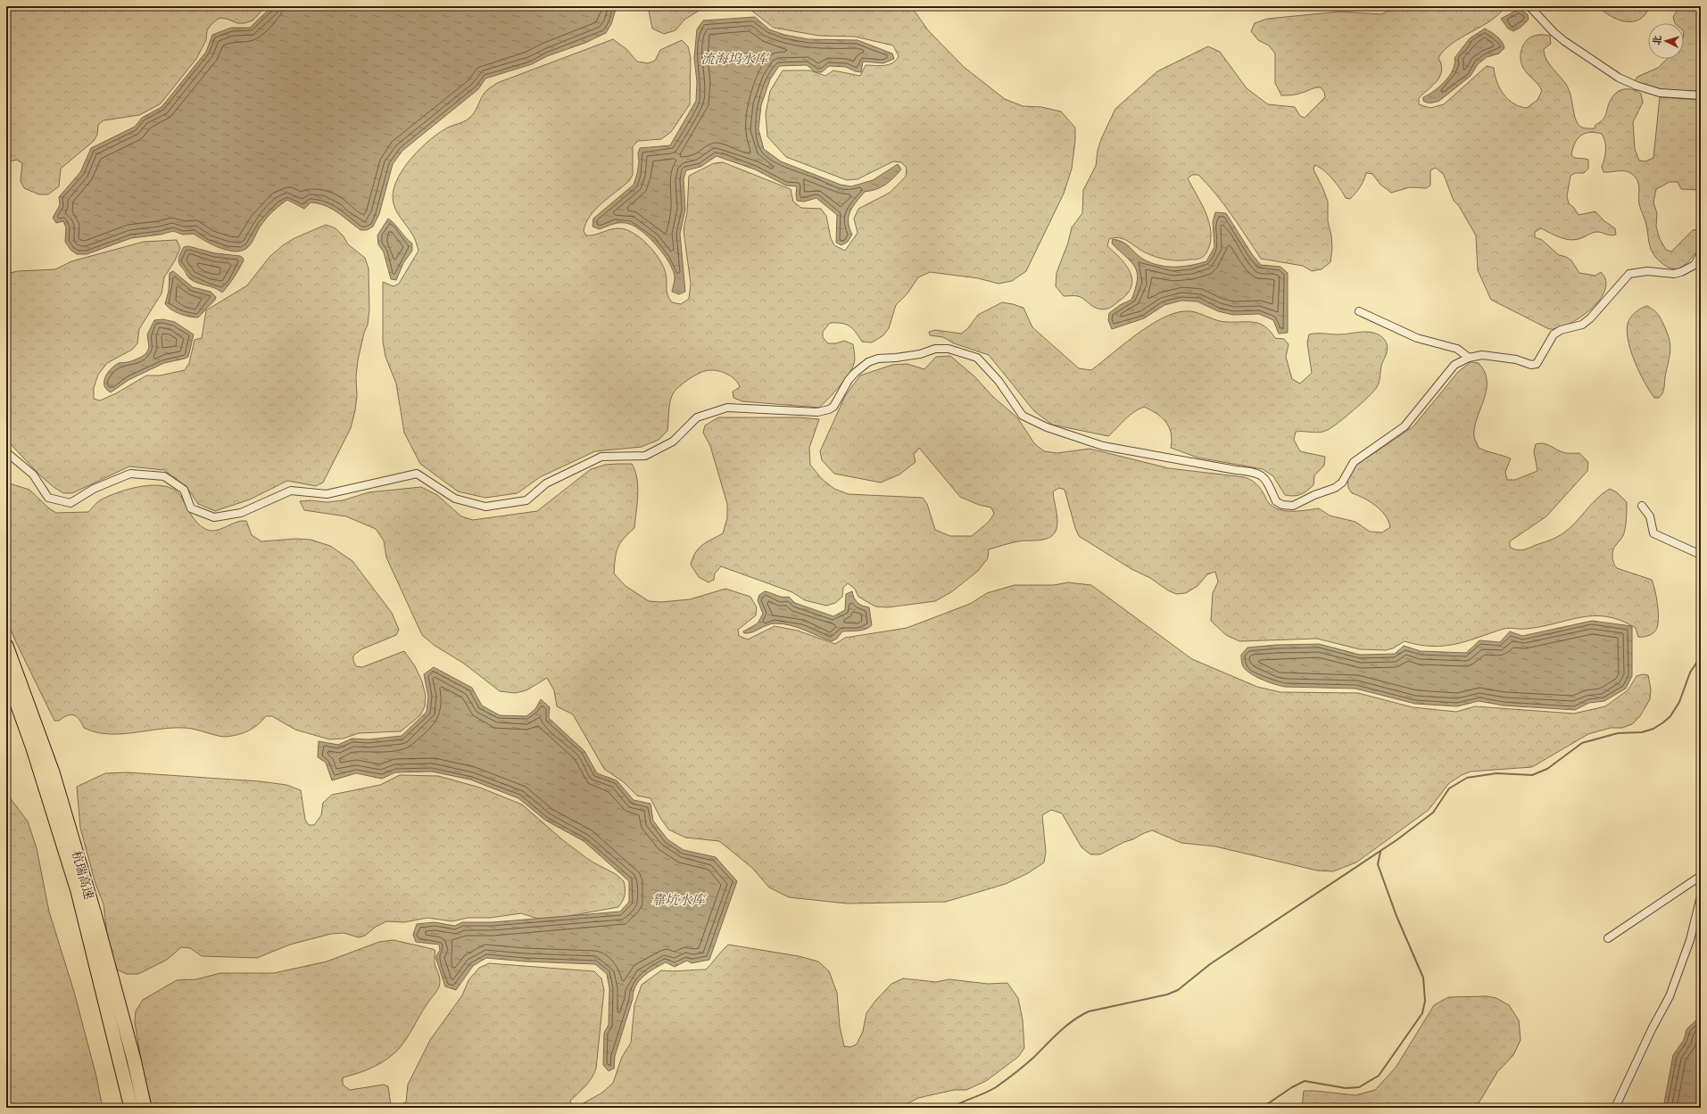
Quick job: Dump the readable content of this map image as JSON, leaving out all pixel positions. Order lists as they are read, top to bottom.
{
  "streets": {
    "highway": ["杭瑞高速"]
  },
  "water": ["流海坞水库", "靠坑水库"],
  "north": "left"
}
